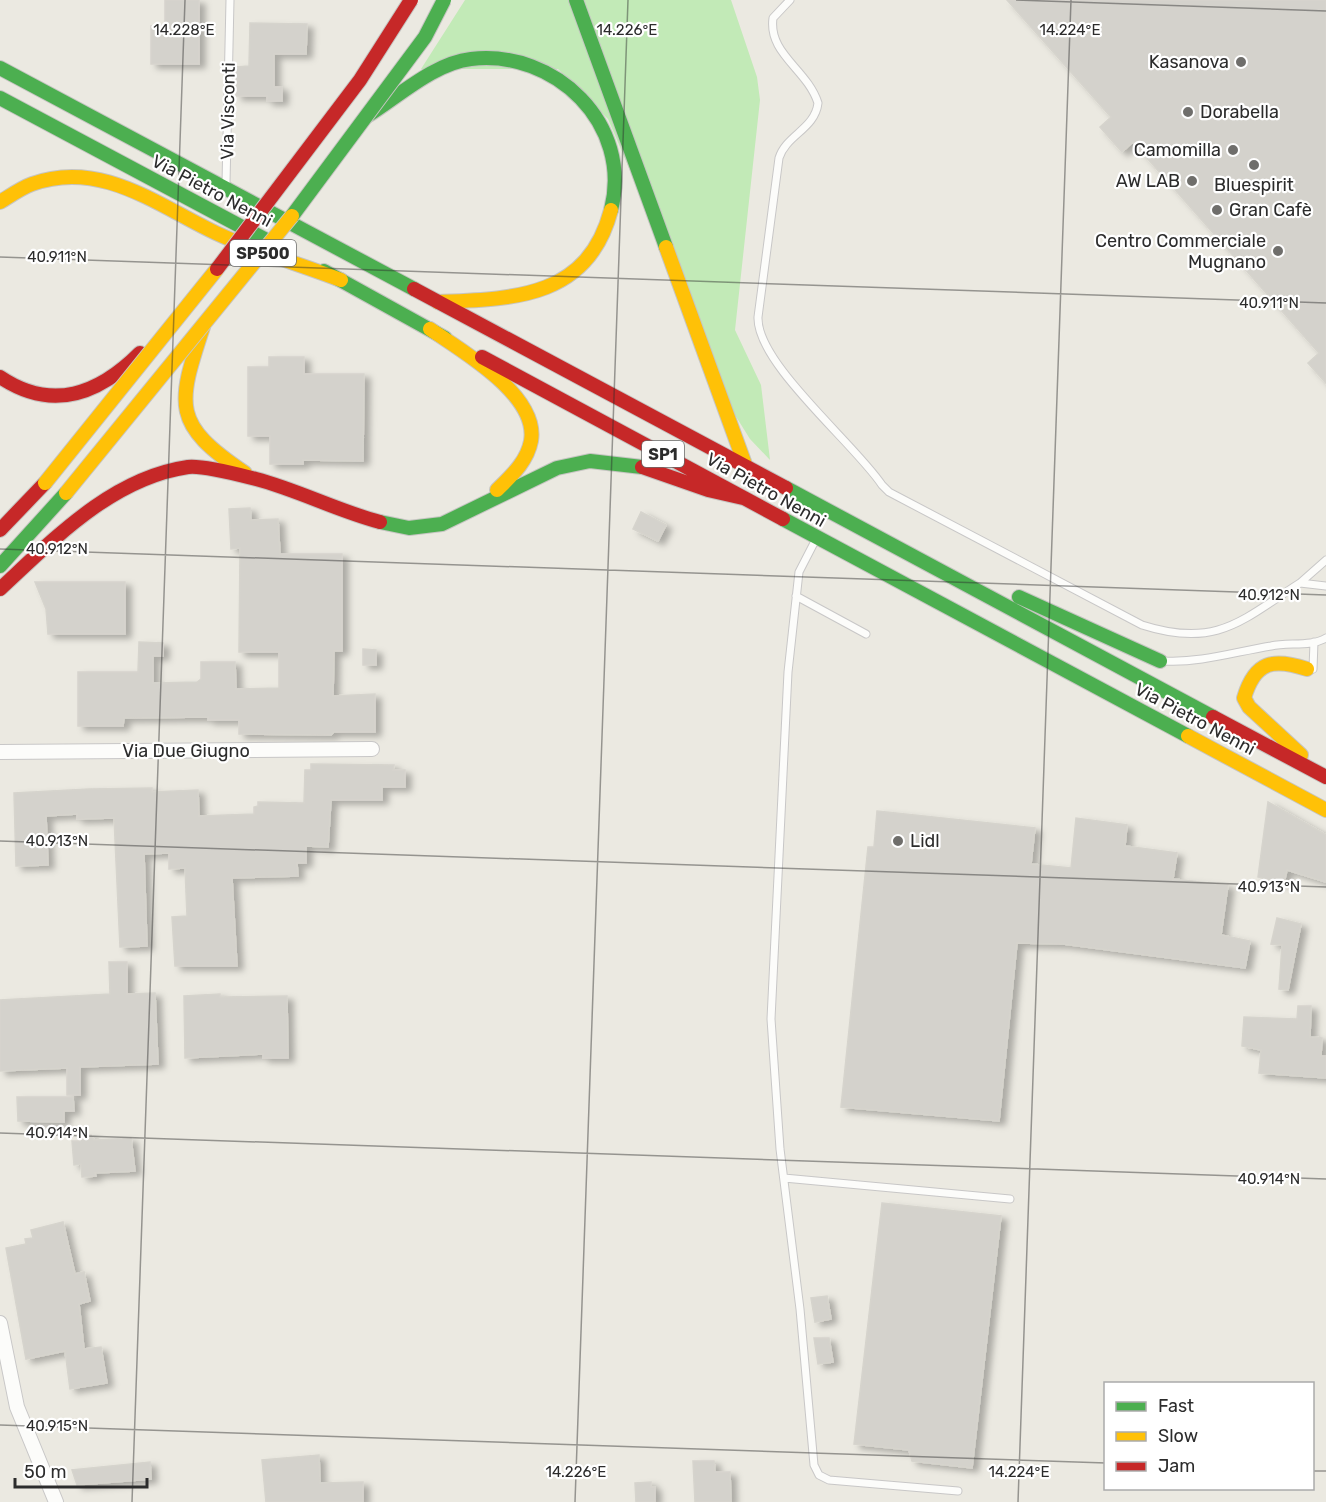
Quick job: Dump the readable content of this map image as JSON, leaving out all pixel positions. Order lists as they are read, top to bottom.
{
  "streets": {
    "main road": ["Via Pietro Nenni", "SP500", "SP1"],
    "street": ["Via Due Giugno"],
    "lane": ["Via Visconti"]
  },
  "crossings": [
    ["Via Visconti", "Via Pietro Nenni"]
  ],
  "places": [
    "Kasanova",
    "Dorabella",
    "Camomilla",
    "Bluespirit",
    "AW LAB",
    "Gran Cafè",
    "Centro Commerciale Mugnano",
    "Lidl"
  ],
  "legend": ["Fast", "Slow", "Jam"],
  "scale_bar": "50 m",
  "coordinates": [
    "14.228°E",
    "14.226°E",
    "14.224°E",
    "40.911°N",
    "40.912°N",
    "40.913°N",
    "40.914°N",
    "40.915°N"
  ]
}
